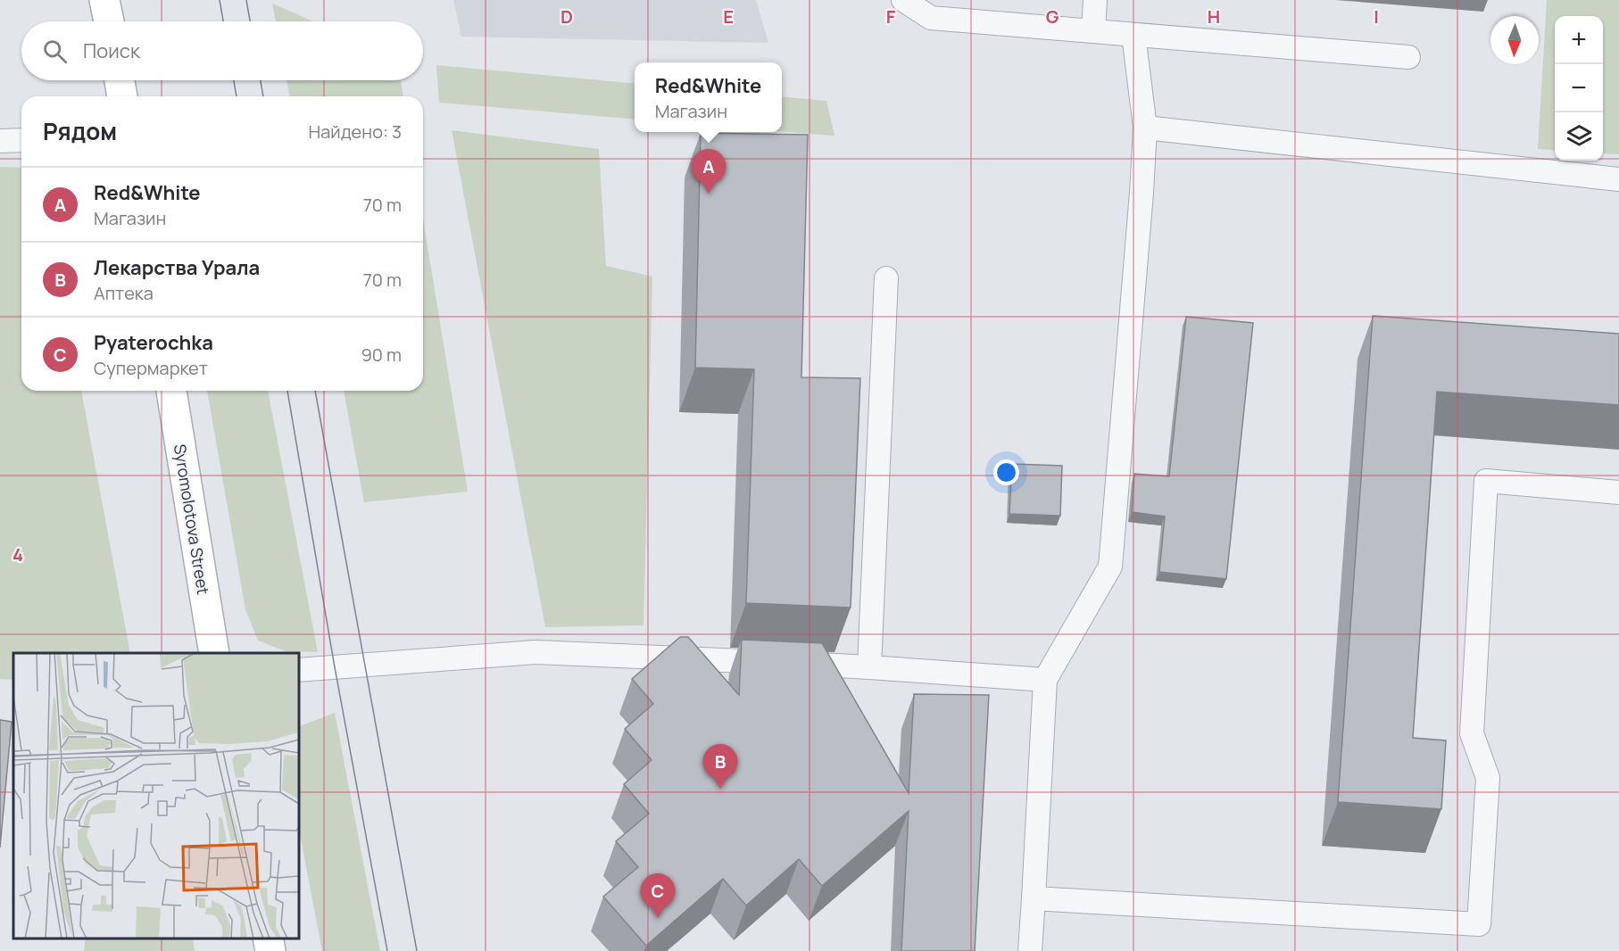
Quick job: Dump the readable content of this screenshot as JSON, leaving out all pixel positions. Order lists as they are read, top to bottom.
{
  "streets": {
    "street": ["Syromolotova Street"]
  },
  "north": "bottom",
  "page": {
    "map_buttons": ["+", "−"],
    "search": "Поиск",
    "popup": ["Red&White", "Магазин"],
    "heading": ["Рядом", "Найдено: 3"],
    "pins": ["A", "B", "C"],
    "list": [
      {
        "mark": "A",
        "name": "Red&White",
        "note": "Магазин",
        "value": "70 m"
      },
      {
        "mark": "B",
        "name": "Лекарства Урала",
        "note": "Аптека",
        "value": "70 m"
      },
      {
        "mark": "C",
        "name": "Pyaterochka",
        "note": "Супермаркет",
        "value": "90 m"
      }
    ]
  },
  "grid": {
    "columns": [
      "D",
      "E",
      "F",
      "G",
      "H",
      "I"
    ],
    "rows": ["4"]
  }
}
